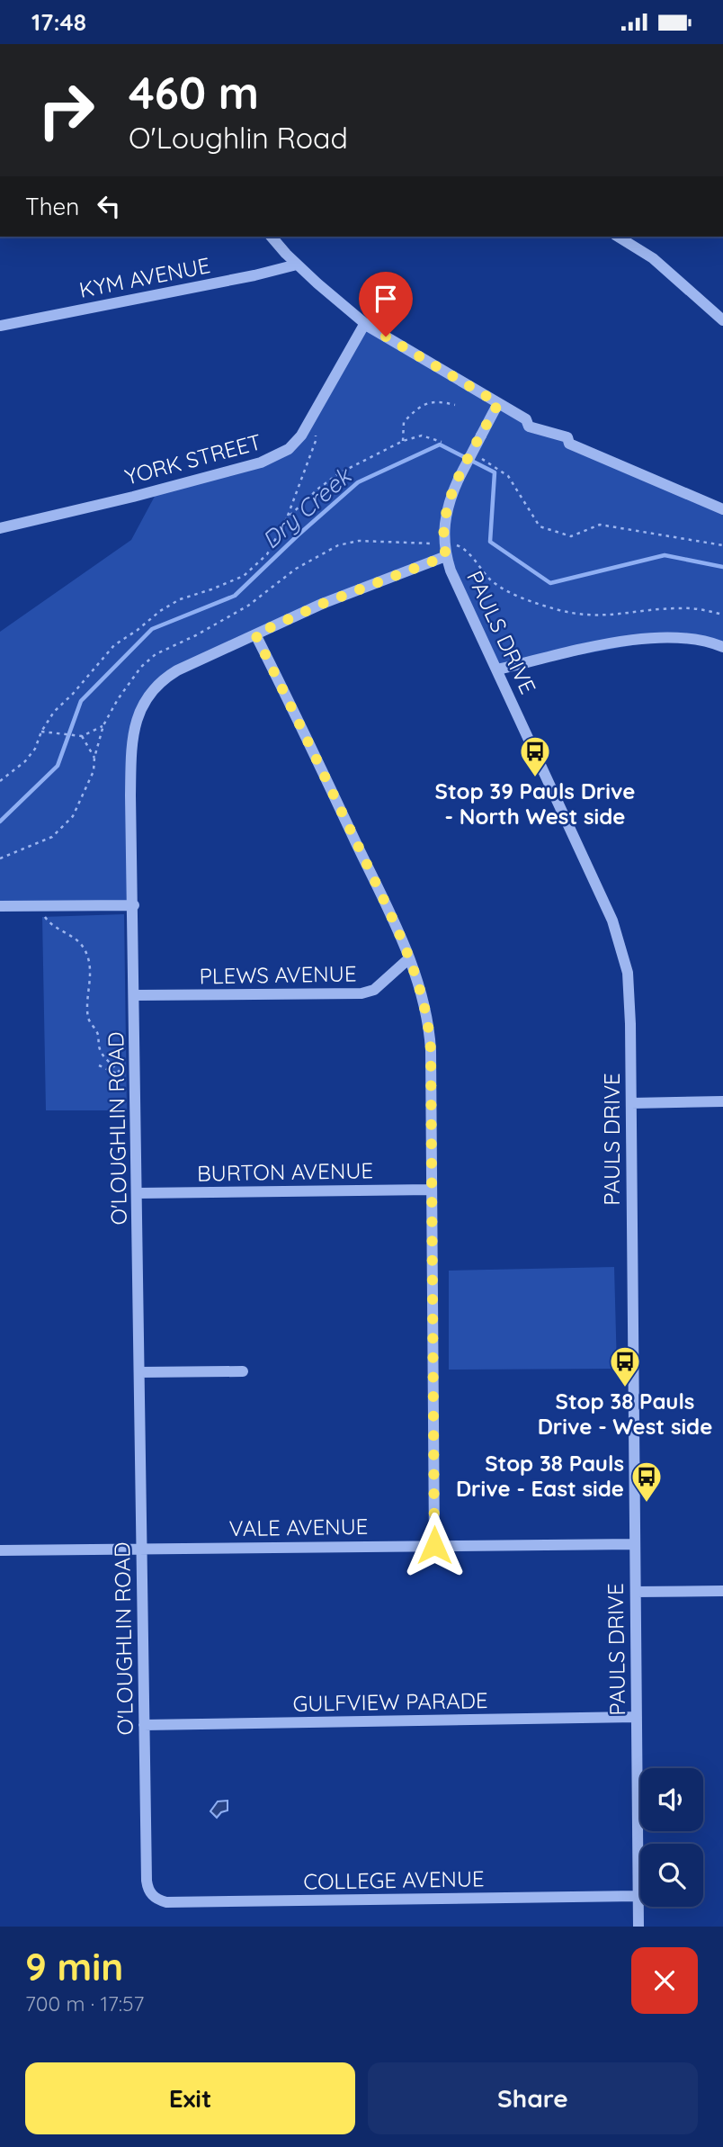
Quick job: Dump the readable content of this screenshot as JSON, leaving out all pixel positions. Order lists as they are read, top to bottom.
{
  "streets": {
    "street": [
      "KYM AVENUE",
      "YORK STREET",
      "PAULS DRIVE",
      "PLEWS AVENUE",
      "O'LOUGHLIN ROAD",
      "BURTON AVENUE",
      "VALE AVENUE",
      "GULFVIEW PARADE",
      "COLLEGE AVENUE"
    ]
  },
  "crossings": [
    ["PAULS DRIVE", "O'LOUGHLIN ROAD"],
    ["PAULS DRIVE", "VALE AVENUE"],
    ["PAULS DRIVE", "GULFVIEW PARADE"],
    ["PAULS DRIVE", "COLLEGE AVENUE"],
    ["PLEWS AVENUE", "O'LOUGHLIN ROAD"],
    ["O'LOUGHLIN ROAD", "BURTON AVENUE"],
    ["O'LOUGHLIN ROAD", "VALE AVENUE"],
    ["O'LOUGHLIN ROAD", "GULFVIEW PARADE"],
    ["O'LOUGHLIN ROAD", "COLLEGE AVENUE"]
  ],
  "water": ["Dry Creek"],
  "places": {
    "bus stop": ["Stop 39 Pauls Drive - North West side", "Stop 38 Pauls Drive - West side", "Stop 38 Pauls Drive - East side"]
  },
  "page": {
    "status": "17:48",
    "turn": ["460 m", "O'Loughlin Road"],
    "then": "Then",
    "heading": ["9 min", "700 m · 17:57"],
    "buttons": ["Exit", "Share"]
  }
}
